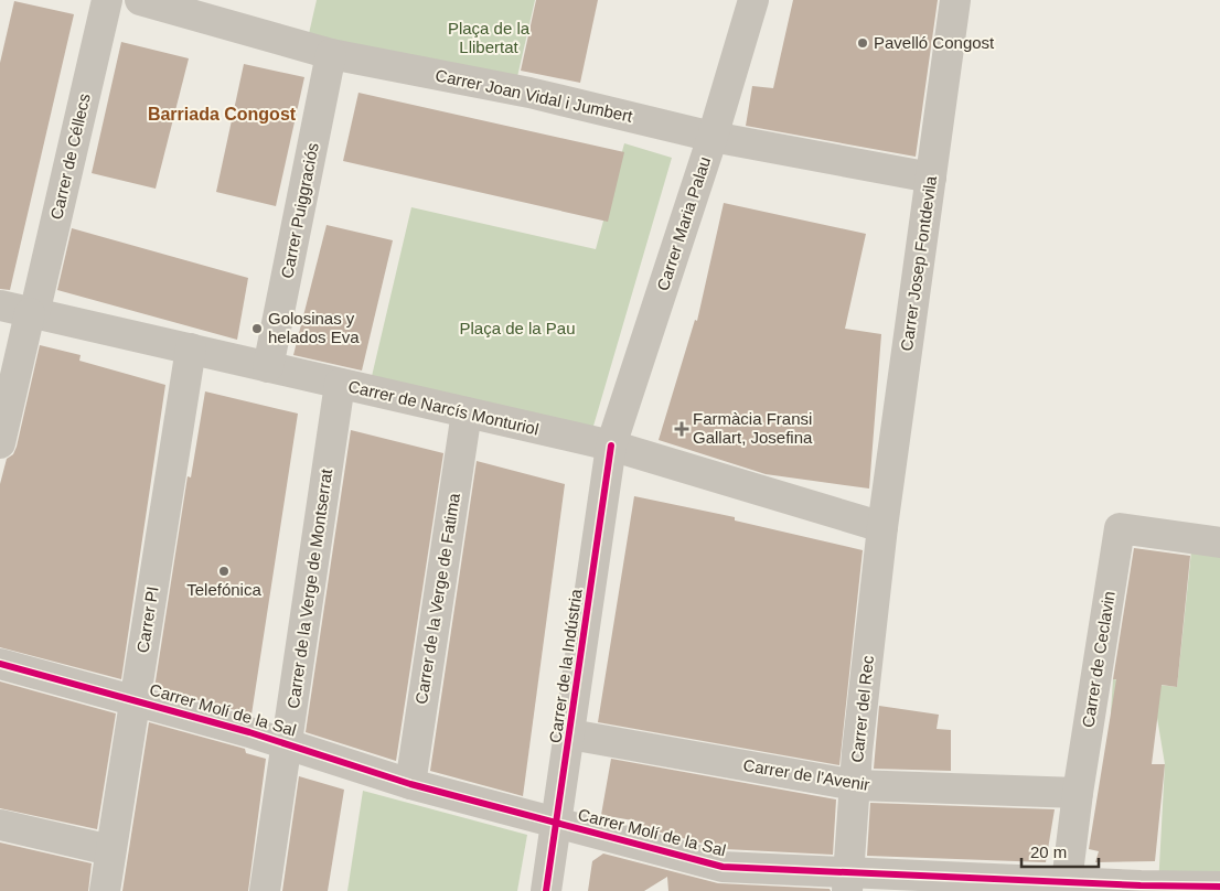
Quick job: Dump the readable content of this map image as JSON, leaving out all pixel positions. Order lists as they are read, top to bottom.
{
  "streets": {
    "street": [
      "Carrer Joan Vidal i Jumbert",
      "Carrer de Céllecs",
      "Carrer Puiggraciós",
      "Carrer Maria Palau",
      "Carrer Josep Fontdevila",
      "Carrer de Narcís Monturiol",
      "Carrer de la Verge de Montserrat",
      "Carrer de la Verge de Fatima",
      "Carrer PI",
      "Carrer de Ceclavin",
      "Carrer de la Indústria",
      "Carrer del Rec",
      "Carrer Molí de la Sal",
      "Carrer de l'Avenir"
    ]
  },
  "crossings": [
    ["Carrer Joan Vidal i Jumbert", "Carrer Puiggraciós"],
    ["Carrer Joan Vidal i Jumbert", "Carrer Maria Palau"],
    ["Carrer Joan Vidal i Jumbert", "Carrer Josep Fontdevila"],
    ["Carrer de Céllecs", "Carrer de Narcís Monturiol"],
    ["Carrer Puiggraciós", "Carrer de Narcís Monturiol"],
    ["Carrer Maria Palau", "Carrer de Narcís Monturiol"],
    ["Carrer Maria Palau", "Carrer de la Indústria"],
    ["Carrer Josep Fontdevila", "Carrer de Narcís Monturiol"],
    ["Carrer Josep Fontdevila", "Carrer del Rec"],
    ["Carrer de Narcís Monturiol", "Carrer de la Verge de Montserrat"],
    ["Carrer de Narcís Monturiol", "Carrer de la Verge de Fatima"],
    ["Carrer de Narcís Monturiol", "Carrer PI"],
    ["Carrer de Narcís Monturiol", "Carrer de la Indústria"],
    ["Carrer de Narcís Monturiol", "Carrer del Rec"],
    ["Carrer de la Verge de Montserrat", "Carrer Molí de la Sal"],
    ["Carrer de la Verge de Fatima", "Carrer Molí de la Sal"],
    ["Carrer PI", "Carrer Molí de la Sal"],
    ["Carrer de Ceclavin", "Carrer Molí de la Sal"],
    ["Carrer de Ceclavin", "Carrer de l'Avenir"],
    ["Carrer de la Indústria", "Carrer Molí de la Sal"],
    ["Carrer de la Indústria", "Carrer de l'Avenir"],
    ["Carrer del Rec", "Carrer Molí de la Sal"],
    ["Carrer del Rec", "Carrer de l'Avenir"]
  ],
  "districts": ["Barriada Congost"],
  "parks": ["Plaça de la Llibertat", "Plaça de la Pau"],
  "places": {
    "other": ["Pavelló Congost", "Golosinas y helados Eva", "Telefónica"],
    "health": ["Farmàcia Fransi Gallart, Josefina"]
  },
  "scale_bar": "20 m"
}
